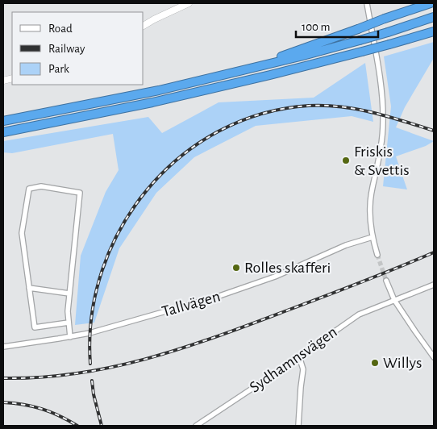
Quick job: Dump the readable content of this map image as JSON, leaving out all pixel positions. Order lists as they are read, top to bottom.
{
  "streets": {
    "street": ["Tallvägen", "Sydhamnsvägen"]
  },
  "places": ["Friskis & Svettis", "Rolles skafferi", "Willys"],
  "legend": ["Road", "Railway", "Park"],
  "scale_bar": "100 m"
}
